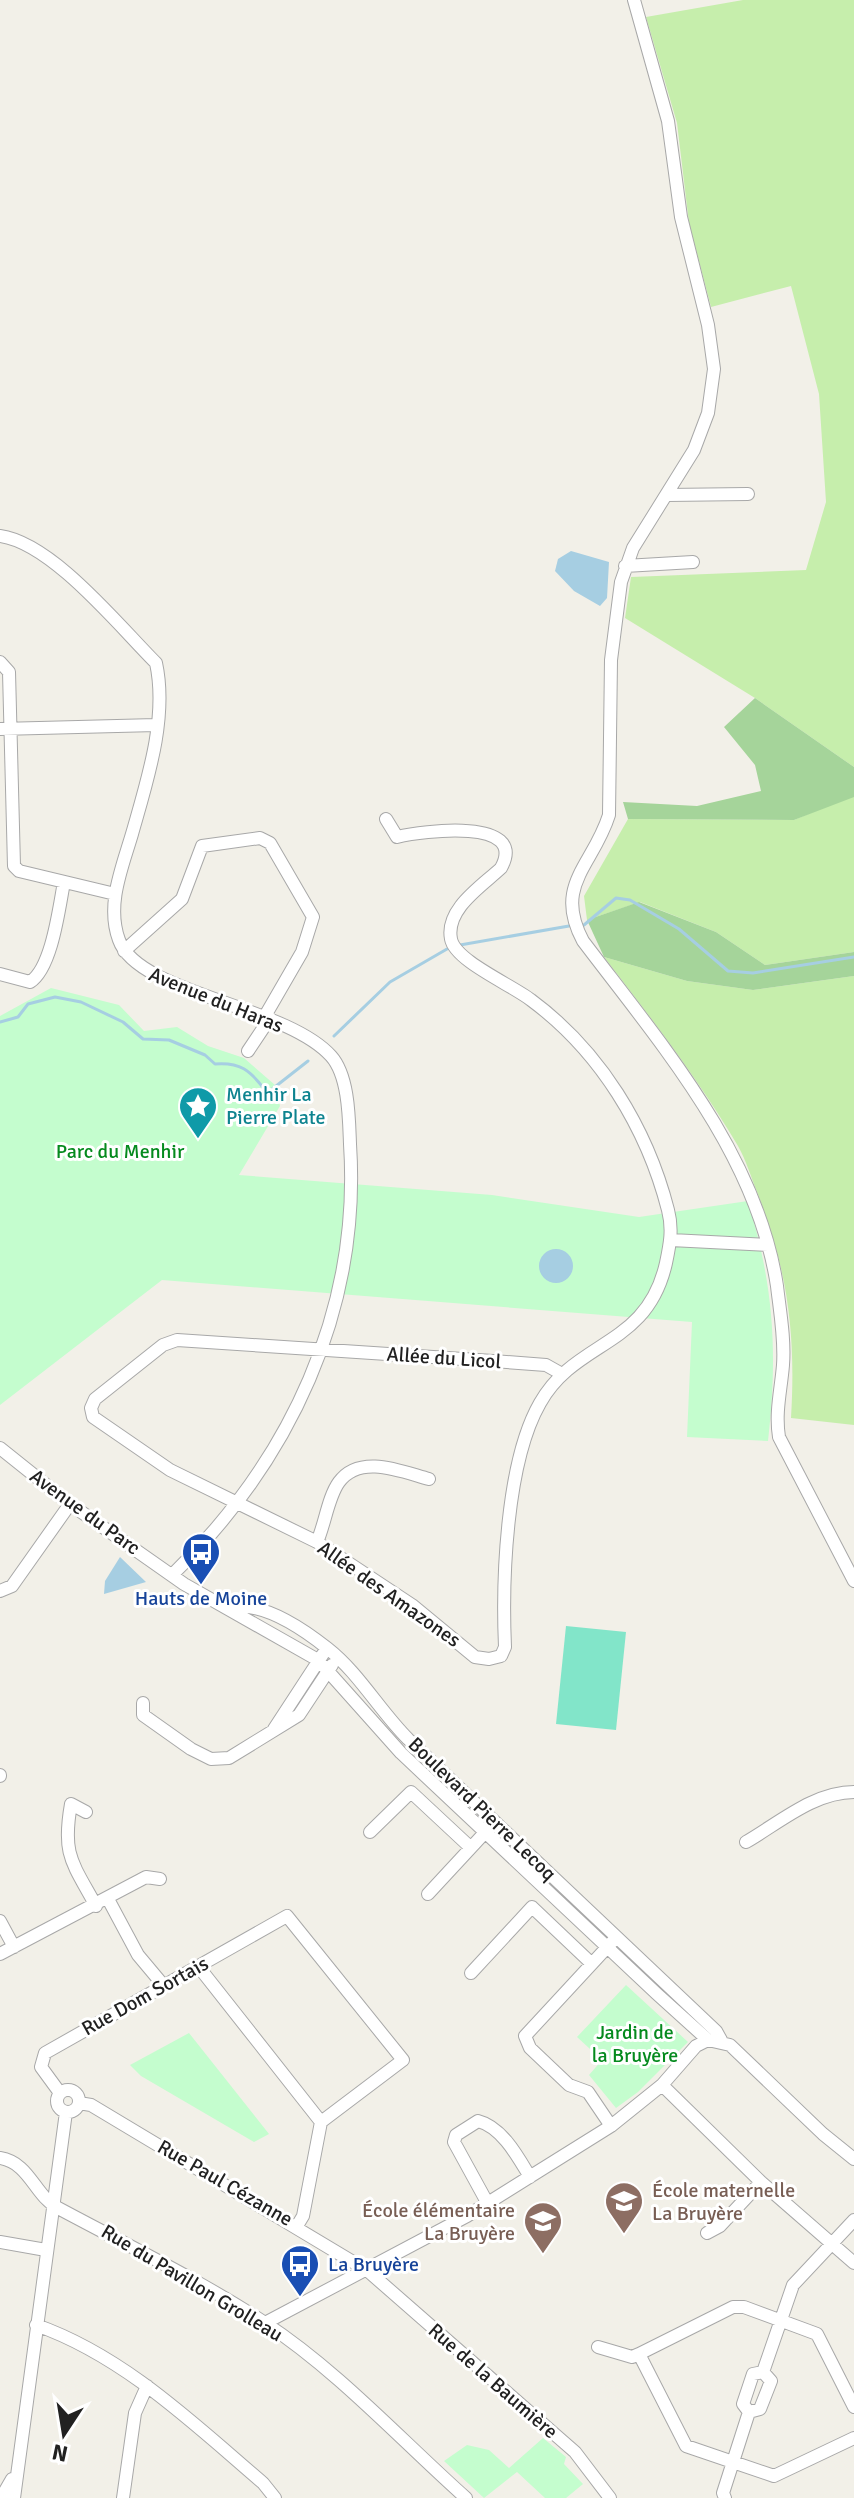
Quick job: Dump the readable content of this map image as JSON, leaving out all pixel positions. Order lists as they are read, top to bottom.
{
  "streets": {
    "street": [
      "Avenue du Haras",
      "Allée du Licol",
      "Avenue du Parc",
      "Allée des Amazones",
      "Boulevard Pierre Lecoq",
      "Rue Dom Sortais",
      "Rue Paul Cézanne",
      "Rue du Pavillon Grolleau",
      "Rue de la Baumière"
    ]
  },
  "crossings": [
    ["Avenue du Haras", "Allée du Licol"],
    ["Avenue du Haras", "Avenue du Parc"],
    ["Avenue du Haras", "Allée des Amazones"],
    ["Avenue du Haras", "Boulevard Pierre Lecoq"],
    ["Allée du Licol", "Allée des Amazones"],
    ["Avenue du Parc", "Boulevard Pierre Lecoq"],
    ["Rue Dom Sortais", "Rue Paul Cézanne"],
    ["Rue Paul Cézanne", "Rue de la Baumière"]
  ],
  "parks": ["Parc du Menhir", "Jardin de la Bruyère"],
  "places": {
    "place": ["Menhir La Pierre Plate"],
    "bus stop": ["Hauts de Moine", "La Bruyère"],
    "school or university": ["École maternelle La Bruyère", "École élémentaire La Bruyère"]
  },
  "north": "bottom"
}
